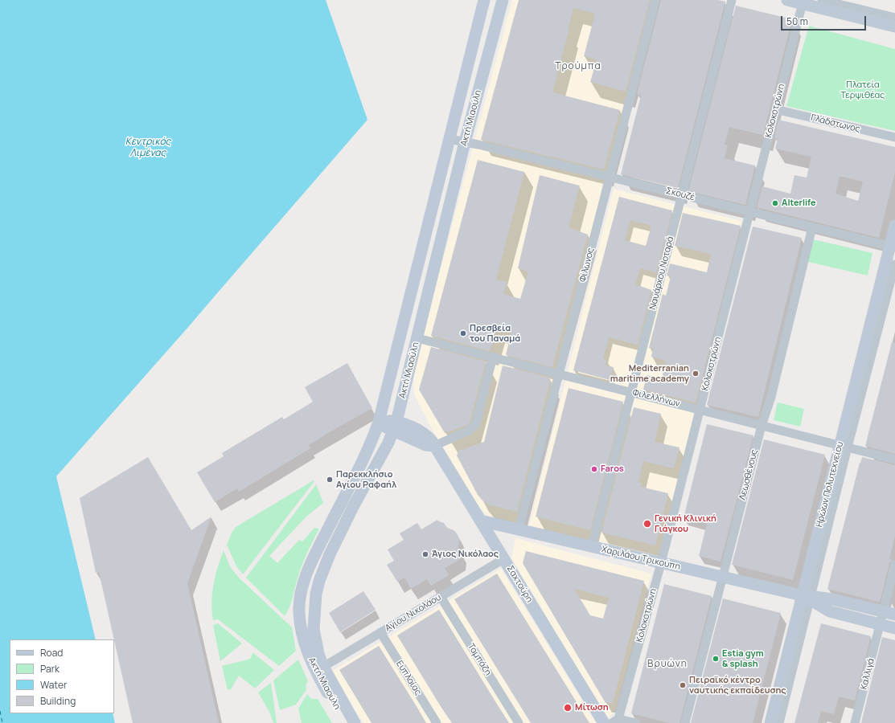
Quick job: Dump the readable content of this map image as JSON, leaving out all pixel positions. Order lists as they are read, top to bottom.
{
  "streets": {
    "main road": [
      "Ακτή Μιαούλη",
      "Ηρώων Πολυτεχνείου",
      "Χαριλάου Τρικούπη",
      "Σαχτούρη"
    ],
    "street": [
      "Κολοκοτρώνη",
      "Γλάδστωνος",
      "Σκουζέ",
      "Φίλωνος",
      "Ναυάρχου Νοταρά",
      "Φιλελλήνων",
      "Λεωσθένους",
      "Αγίου Νικολάου",
      "Τομπάζη",
      "Καλλιγά",
      "Ευπλοίας"
    ]
  },
  "crossings": [
    ["Κολοκοτρώνη", "Γλάδστωνος"],
    ["Κολοκοτρώνη", "Σκουζέ"],
    ["Κολοκοτρώνη", "Φιλελλήνων"],
    ["Κολοκοτρώνη", "Χαριλάου Τρικούπη"],
    ["Ακτή Μιαούλη", "Σκουζέ"],
    ["Ακτή Μιαούλη", "Φιλελλήνων"],
    ["Ακτή Μιαούλη", "Σαχτούρη"],
    ["Ακτή Μιαούλη", "Αγίου Νικολάου"],
    ["Σκουζέ", "Φίλωνος"],
    ["Σκουζέ", "Ναυάρχου Νοταρά"],
    ["Σκουζέ", "Λεωσθένους"],
    ["Σκουζέ", "Ηρώων Πολυτεχνείου"],
    ["Φίλωνος", "Φιλελλήνων"],
    ["Φίλωνος", "Χαριλάου Τρικούπη"],
    ["Ναυάρχου Νοταρά", "Φιλελλήνων"],
    ["Ναυάρχου Νοταρά", "Χαριλάου Τρικούπη"],
    ["Φιλελλήνων", "Λεωσθένους"],
    ["Φιλελλήνων", "Ηρώων Πολυτεχνείου"],
    ["Λεωσθένους", "Χαριλάου Τρικούπη"],
    ["Ηρώων Πολυτεχνείου", "Χαριλάου Τρικούπη"],
    ["Χαριλάου Τρικούπη", "Σαχτούρη"],
    ["Χαριλάου Τρικούπη", "Καλλιγά"],
    ["Σαχτούρη", "Αγίου Νικολάου"],
    ["Αγίου Νικολάου", "Τομπάζη"],
    ["Αγίου Νικολάου", "Ευπλοίας"]
  ],
  "districts": ["Τρούμπα", "Βρυώνη"],
  "water": ["Κεντρικός Λιμένας"],
  "parks": ["Πλατεία Τερψιθέας"],
  "places": [
    "Alterlife",
    "Πρεσβεία του Παναμά",
    "Mediterranian maritime academy",
    "Faros",
    "Παρεκκλήσιο Αγίου Ραφαήλ",
    "Γενική Κλινική Γιάγκου",
    "Άγιος Νικόλαος",
    "Estia gym & splash",
    "Πειραϊκό κέντρο ναυτικής εκπαίδευσης",
    "Μίτωση"
  ],
  "legend": [
    "Road",
    "Park",
    "Water",
    "Building"
  ],
  "scale_bar": "50 m"
}
